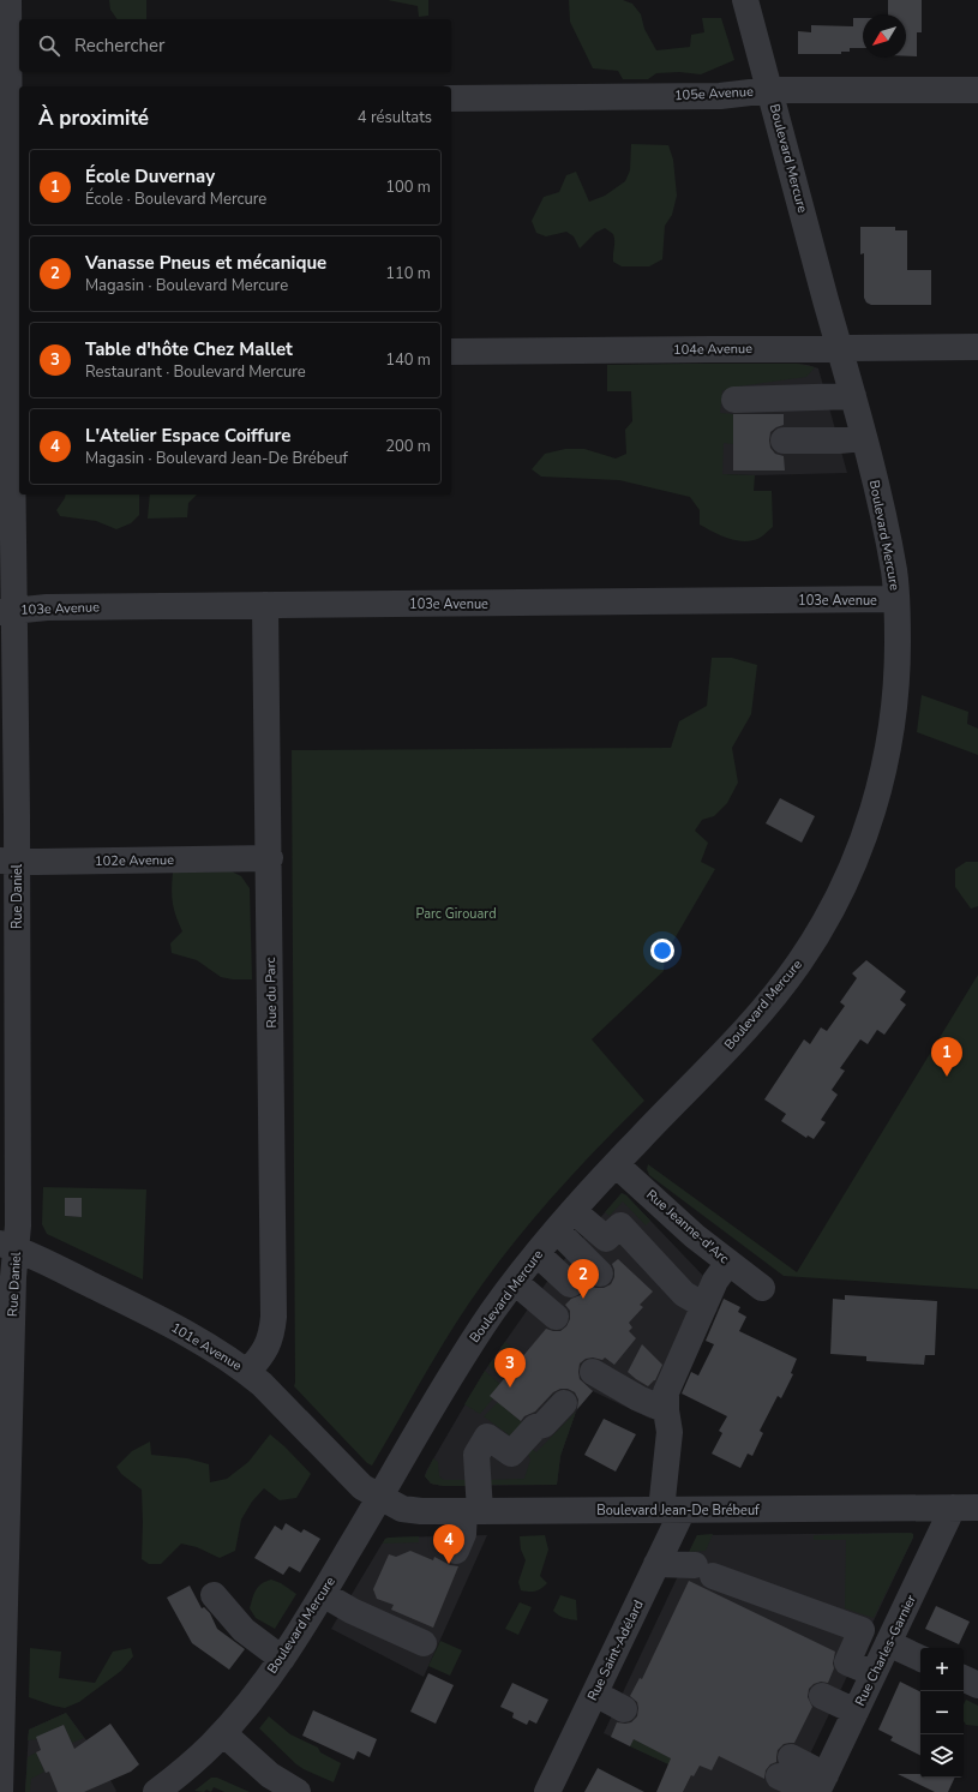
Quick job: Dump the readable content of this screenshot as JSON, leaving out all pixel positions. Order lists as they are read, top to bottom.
{
  "streets": {
    "street": [
      "105e Avenue",
      "Boulevard Mercure",
      "104e Avenue",
      "103e Avenue",
      "102e Avenue",
      "Rue Daniel",
      "Rue du Parc",
      "Rue Jeanne-d'Arc",
      "101e Avenue",
      "Boulevard Jean-De Brébeuf",
      "Rue Saint-Adélard",
      "Rue Charles-Garnier"
    ]
  },
  "crossings": [
    ["105e Avenue", "Boulevard Mercure"],
    ["Boulevard Mercure", "104e Avenue"],
    ["Boulevard Mercure", "103e Avenue"],
    ["Boulevard Mercure", "Rue Jeanne-d'Arc"],
    ["Boulevard Mercure", "101e Avenue"],
    ["Boulevard Mercure", "Boulevard Jean-De Brébeuf"],
    ["103e Avenue", "Rue Daniel"],
    ["103e Avenue", "Rue du Parc"],
    ["102e Avenue", "Rue Daniel"],
    ["102e Avenue", "Rue du Parc"],
    ["Rue Daniel", "101e Avenue"],
    ["Rue du Parc", "101e Avenue"],
    ["Rue Jeanne-d'Arc", "Rue Saint-Adélard"],
    ["101e Avenue", "Boulevard Jean-De Brébeuf"],
    ["Boulevard Jean-De Brébeuf", "Rue Saint-Adélard"],
    ["Boulevard Jean-De Brébeuf", "Rue Charles-Garnier"]
  ],
  "parks": ["Parc Girouard"],
  "north": "bottom left",
  "page": {
    "search": "Rechercher",
    "heading": ["À proximité", "4 résultats"],
    "list": [
      {
        "mark": "1",
        "name": "École Duvernay",
        "note": "École · Boulevard Mercure",
        "value": "100 m"
      },
      {
        "mark": "2",
        "name": "Vanasse Pneus et mécanique",
        "note": "Magasin · Boulevard Mercure",
        "value": "110 m"
      },
      {
        "mark": "3",
        "name": "Table d'hôte Chez Mallet",
        "note": "Restaurant · Boulevard Mercure",
        "value": "140 m"
      },
      {
        "mark": "4",
        "name": "L'Atelier Espace Coiffure",
        "note": "Magasin · Boulevard Jean-De Brébeuf",
        "value": "200 m"
      }
    ],
    "pins": [
      "1",
      "2",
      "3",
      "4"
    ],
    "map_buttons": ["+", "−"]
  }
}
